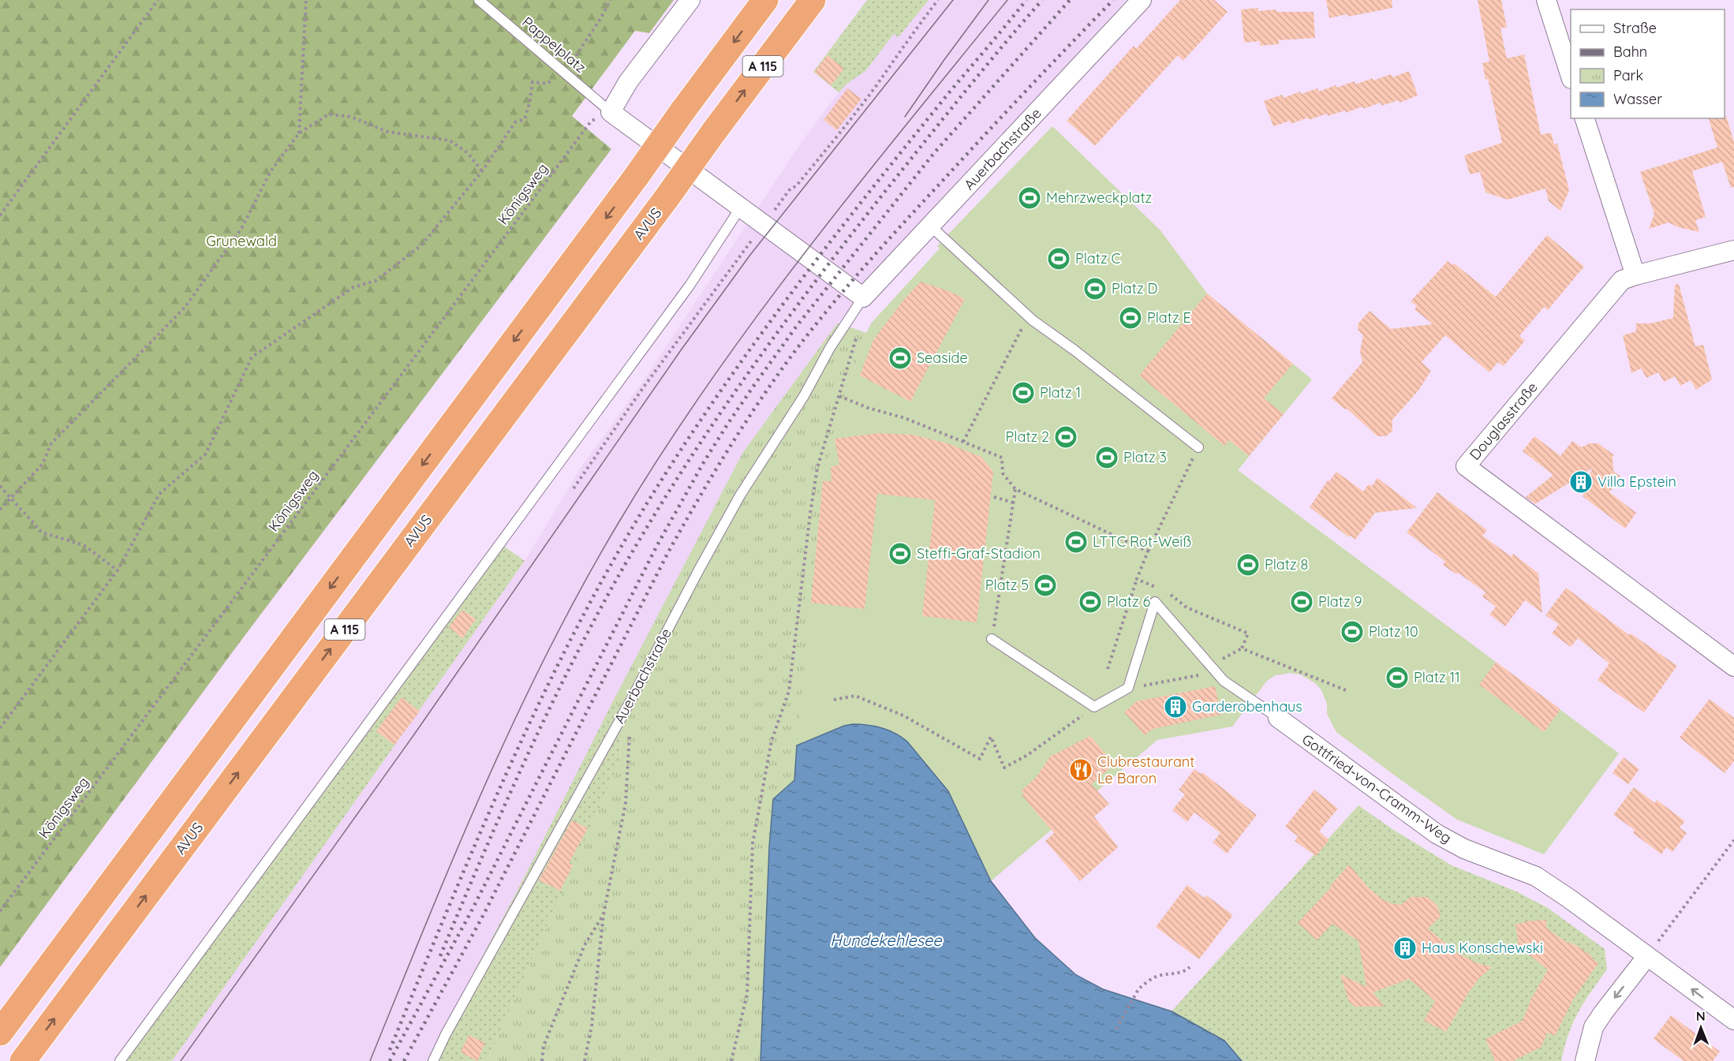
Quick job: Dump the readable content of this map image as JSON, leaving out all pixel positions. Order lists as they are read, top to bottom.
{
  "streets": {
    "highway": ["A 115", "AVUS"],
    "street": ["Auerbachstraße", "Douglasstraße", "Gottfried-von-Cramm-Weg"],
    "lane": ["Pappelplatz"],
    "path": ["Königsweg"]
  },
  "crossings": [
    ["Pappelplatz", "Königsweg"]
  ],
  "water": ["Hundekehlesee"],
  "parks": ["Grunewald"],
  "places": {
    "sports": [
      "Mehrzweckplatz",
      "Platz C",
      "Platz D",
      "Platz E",
      "Seaside",
      "Platz 1",
      "Platz 2",
      "Platz 3",
      "LTTC Rot-Weiß",
      "Steffi-Graf-Stadion",
      "Platz 8",
      "Platz 5",
      "Platz 6",
      "Platz 9",
      "Platz 10",
      "Platz 11"
    ],
    "building": ["Villa Epstein", "Garderobenhaus", "Haus Konschewski"],
    "restaurant": ["Clubrestaurant Le Baron"]
  },
  "legend": [
    "Straße",
    "Bahn",
    "Park",
    "Wasser"
  ],
  "north": "top"
}
